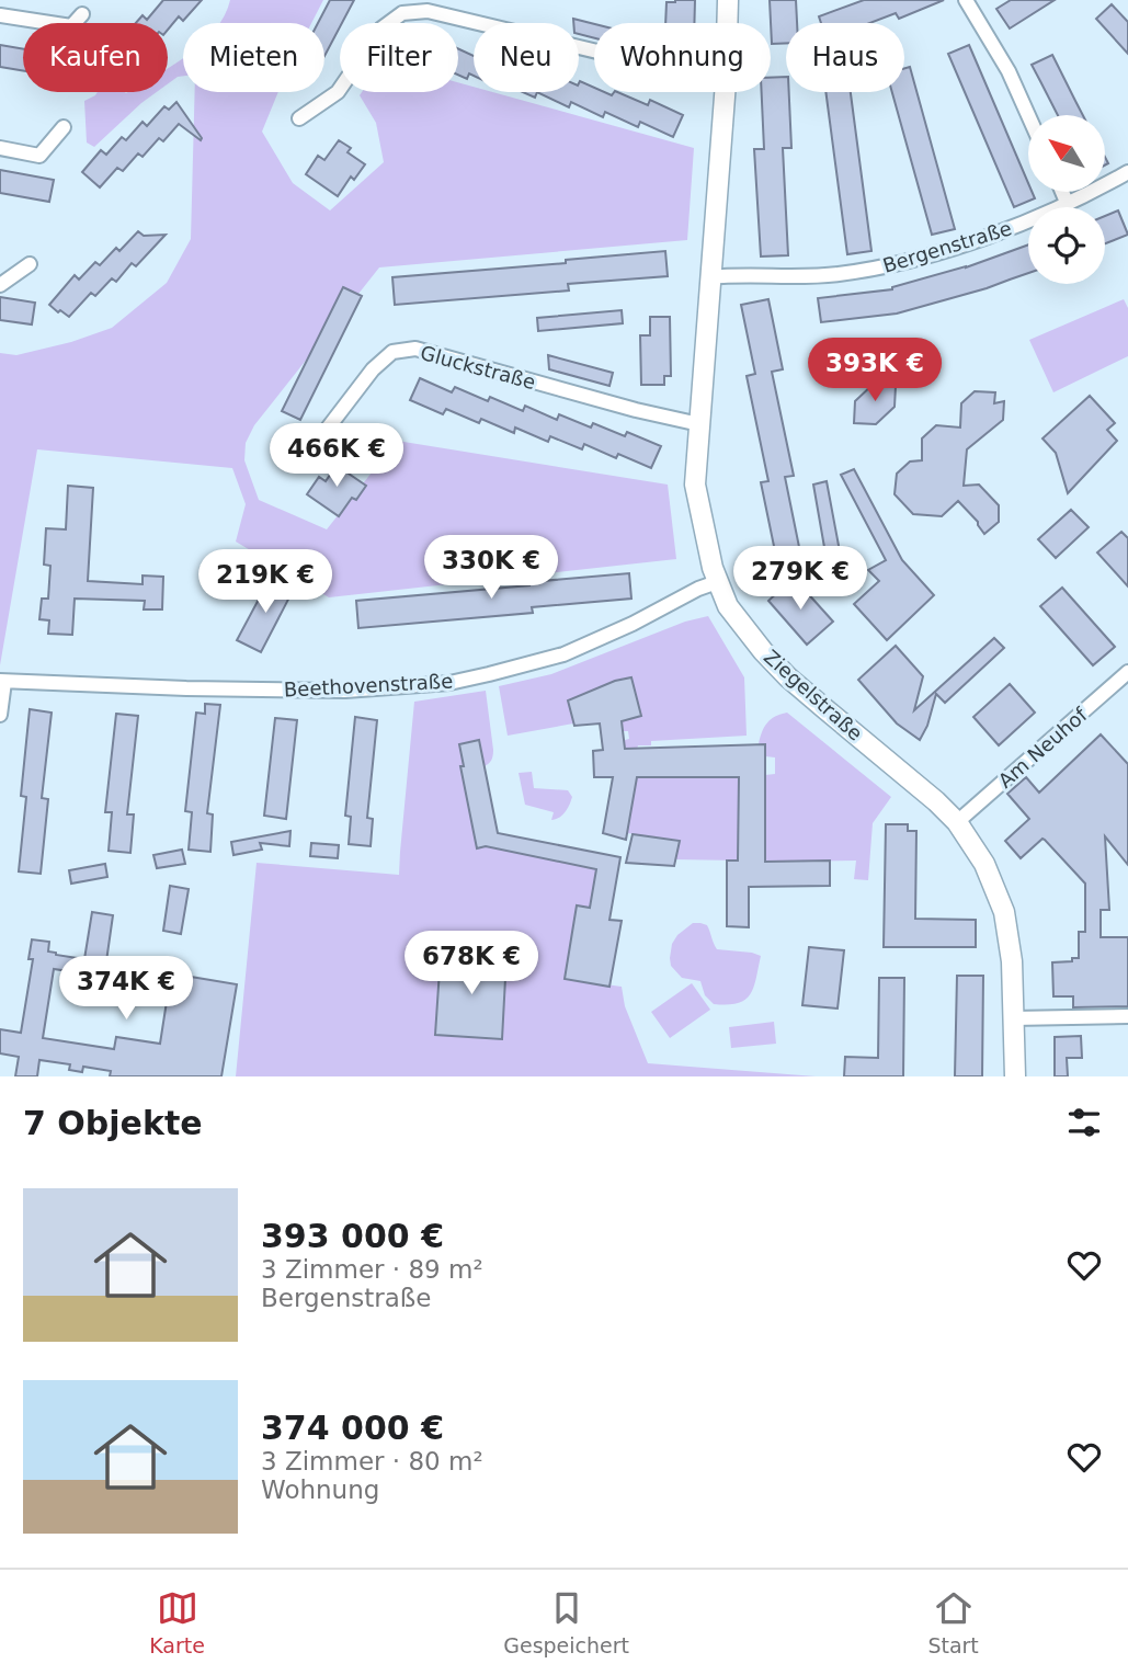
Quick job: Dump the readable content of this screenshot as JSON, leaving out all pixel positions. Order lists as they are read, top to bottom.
{
  "streets": {
    "main road": ["Ziegelstraße"],
    "street": [
      "Bergenstraße",
      "Gluckstraße",
      "Beethovenstraße",
      "Am Neuhof"
    ]
  },
  "crossings": [
    ["Bergenstraße", "Ziegelstraße"],
    ["Gluckstraße", "Ziegelstraße"],
    ["Beethovenstraße", "Ziegelstraße"],
    ["Ziegelstraße", "Am Neuhof"]
  ],
  "north": "top left",
  "page": {
    "chip": [
      "Kaufen",
      "Mieten",
      "Filter",
      "Neu",
      "Wohnung",
      "Haus"
    ],
    "price": [
      "393K €",
      "466K €",
      "330K €",
      "279K €",
      "219K €",
      "678K €",
      "374K €"
    ],
    "heading": "7 Objekte",
    "list": [
      {
        "name": "393 000 €",
        "note": "3 Zimmer · 89 m² · Bergenstraße"
      },
      {
        "name": "374 000 €",
        "note": "3 Zimmer · 80 m² · Wohnung"
      }
    ],
    "tabs": ["Karte", "Gespeichert", "Start"]
  }
}
